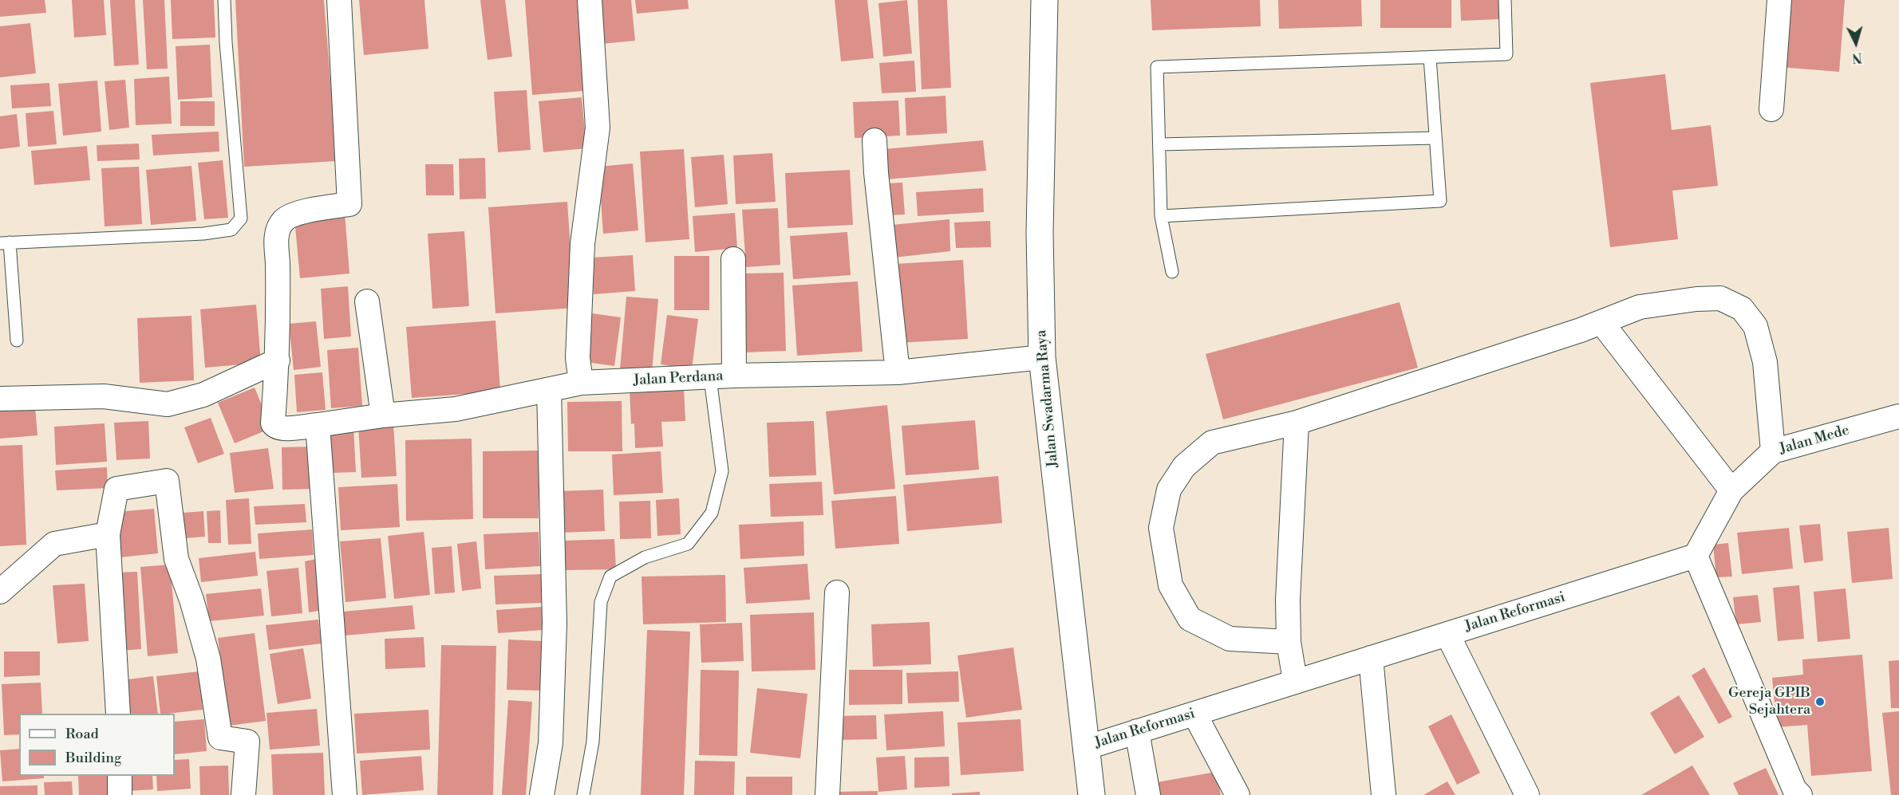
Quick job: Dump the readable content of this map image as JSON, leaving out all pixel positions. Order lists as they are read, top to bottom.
{
  "streets": {
    "main road": ["Jalan Swadarma Raya"],
    "street": ["Jalan Perdana", "Jalan Mede", "Jalan Reformasi"]
  },
  "crossings": [
    ["Jalan Perdana", "Jalan Swadarma Raya"],
    ["Jalan Swadarma Raya", "Jalan Reformasi"],
    ["Jalan Mede", "Jalan Reformasi"]
  ],
  "places": ["Gereja GPIB Sejahtera"],
  "legend": ["Road", "Building"],
  "north": "bottom"
}
